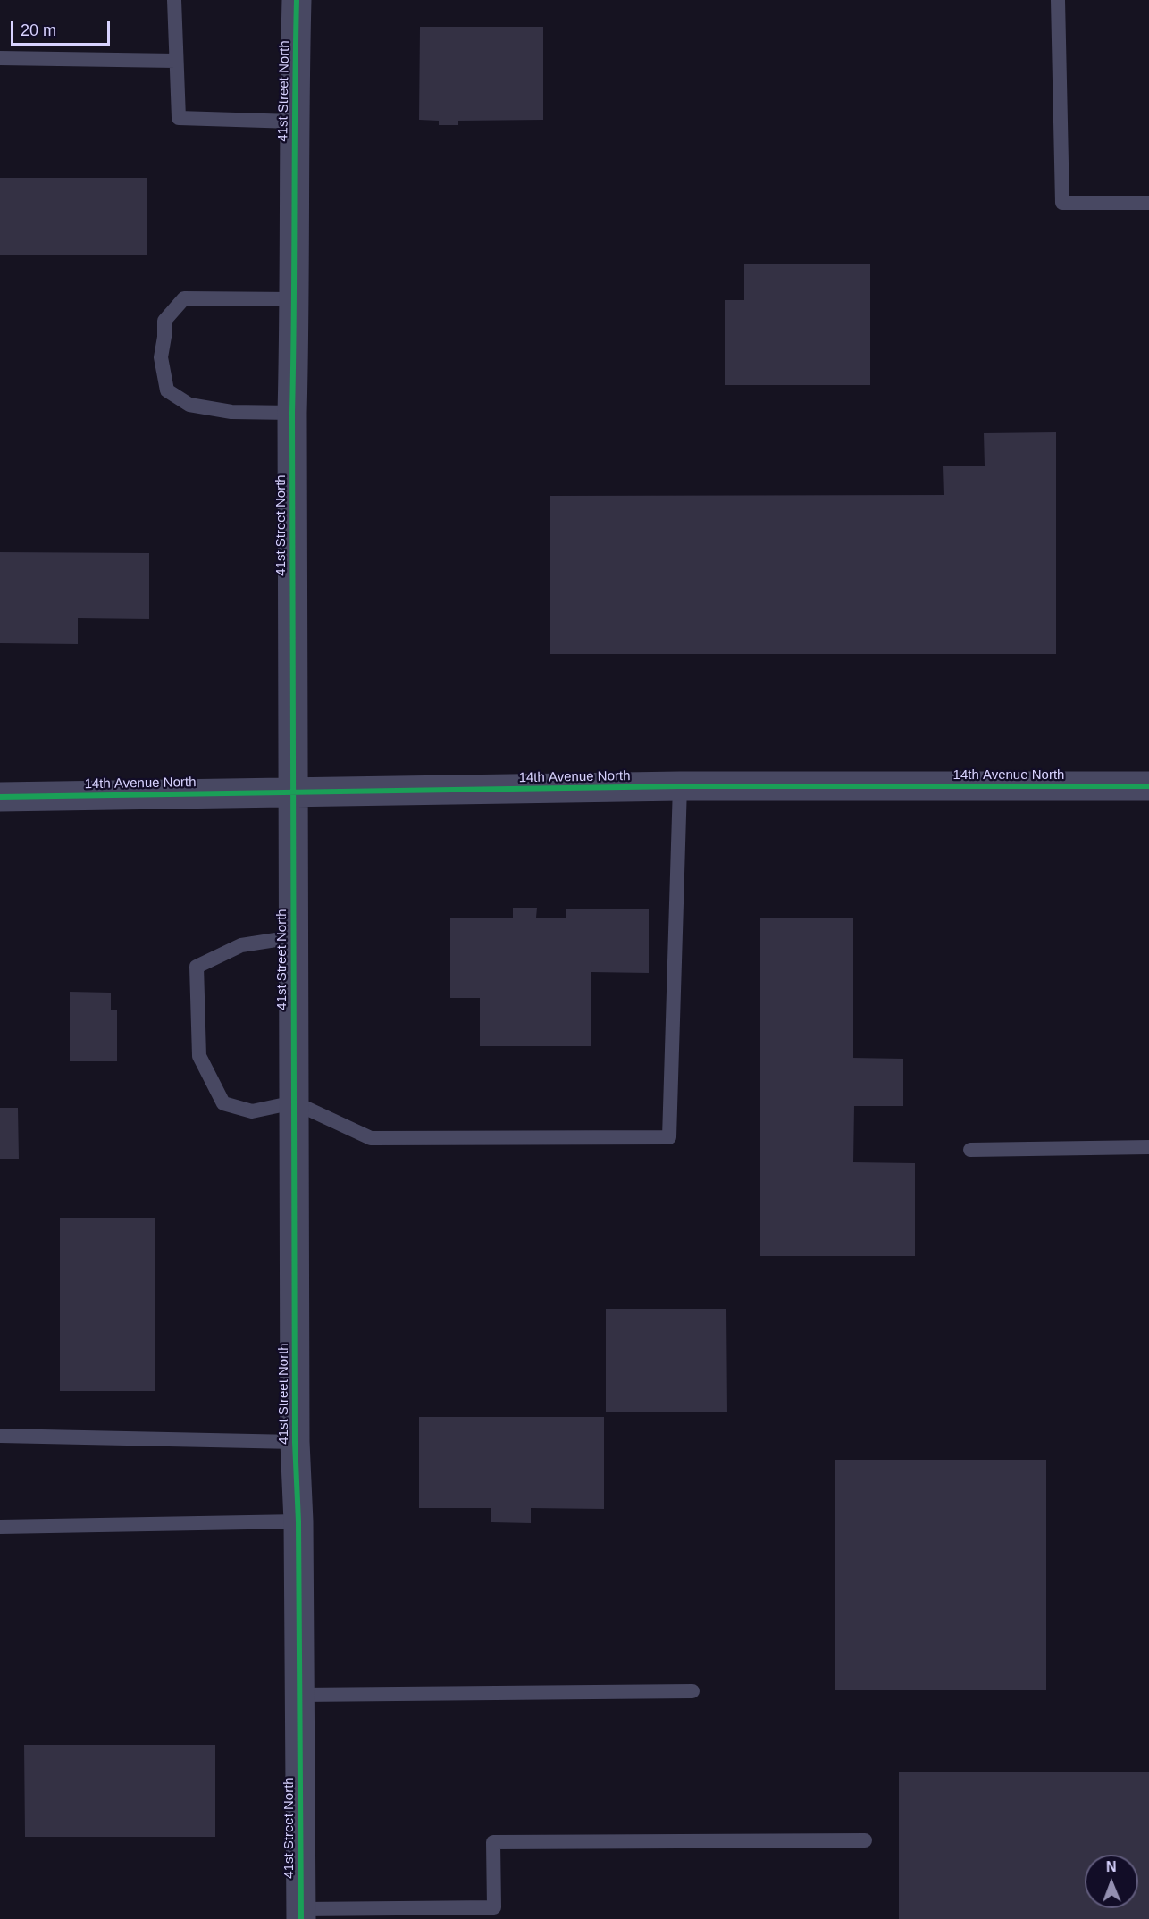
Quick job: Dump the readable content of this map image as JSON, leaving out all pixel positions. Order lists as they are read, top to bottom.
{
  "streets": {
    "street": ["41st Street North", "14th Avenue North"]
  },
  "crossings": [
    ["41st Street North", "14th Avenue North"]
  ],
  "scale_bar": "20 m",
  "north": "top"
}
